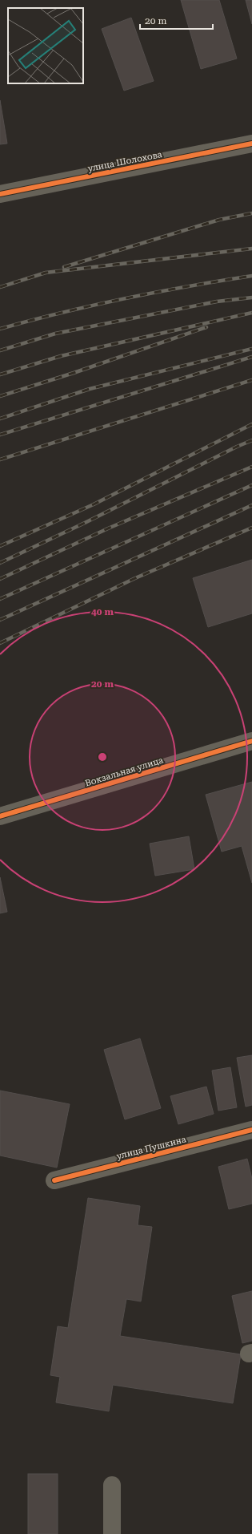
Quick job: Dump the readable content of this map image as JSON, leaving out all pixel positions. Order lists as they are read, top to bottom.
{
  "streets": {
    "street": ["улица Шолохова", "Вокзальная улица", "улица Пушкина"]
  },
  "scale_bar": "20 m",
  "rings": ["40 m", "20 m"]
}
